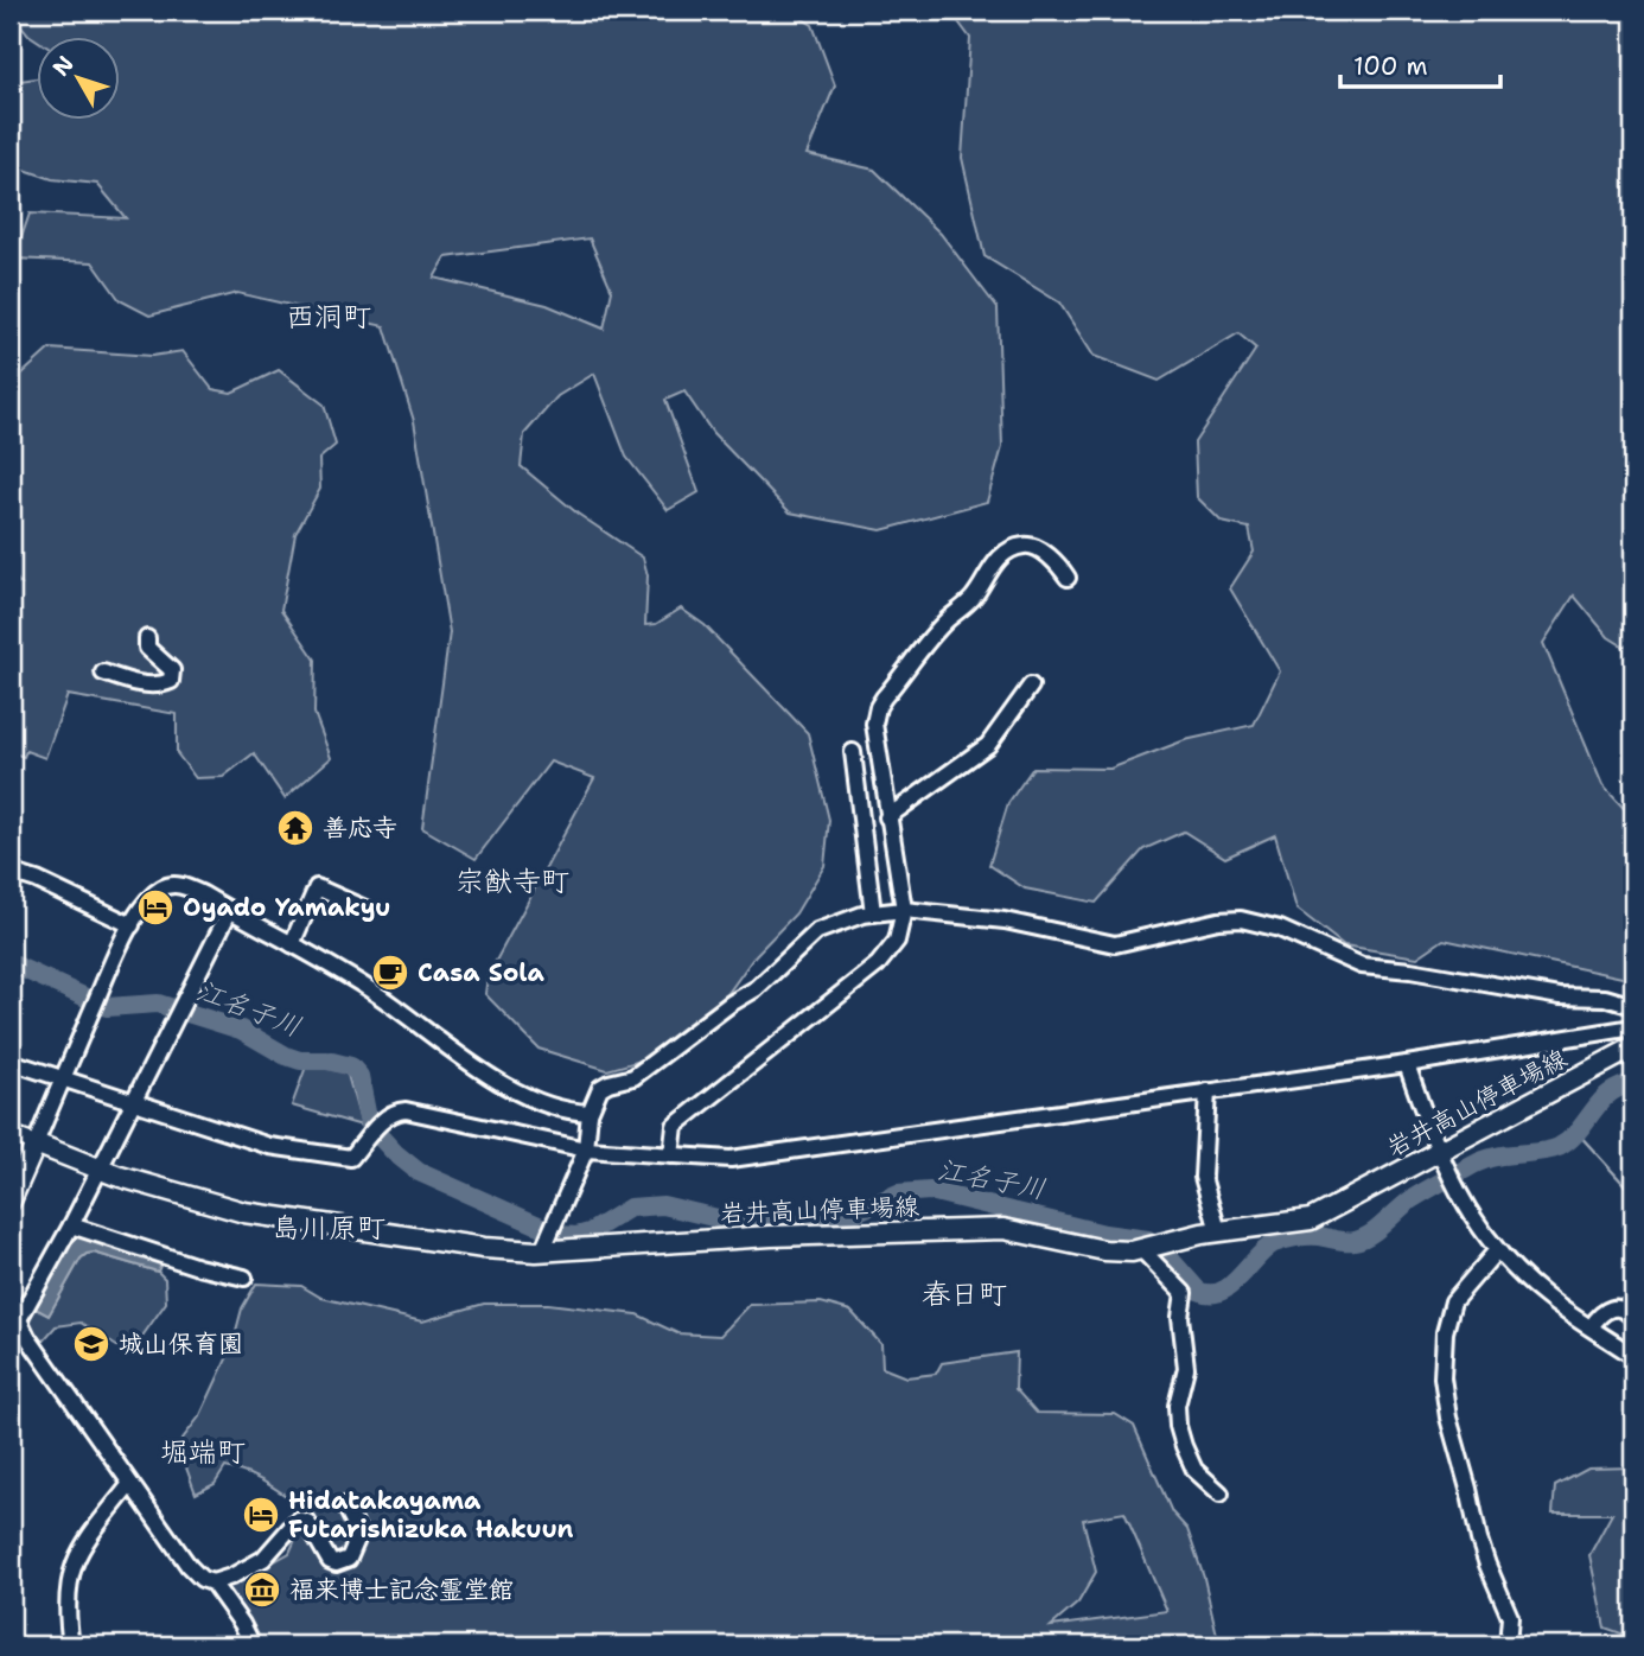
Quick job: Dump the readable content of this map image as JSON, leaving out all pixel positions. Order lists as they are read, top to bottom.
{
  "streets": {
    "main road": ["岩井高山停車場線"]
  },
  "districts": [
    "西洞町",
    "宗猷寺町",
    "島川原町",
    "春日町",
    "堀端町"
  ],
  "water": ["江名子川"],
  "places": {
    "temple": ["善応寺"],
    "hotel": ["Oyado Yamakyu", "Hidatakayama Futarishizuka Hakuun"],
    "cafe": ["Casa Sola"],
    "school or university": ["城山保育園"],
    "museum": ["福来博士記念霊堂館"]
  },
  "scale_bar": "100 m",
  "north": "top left"
}
